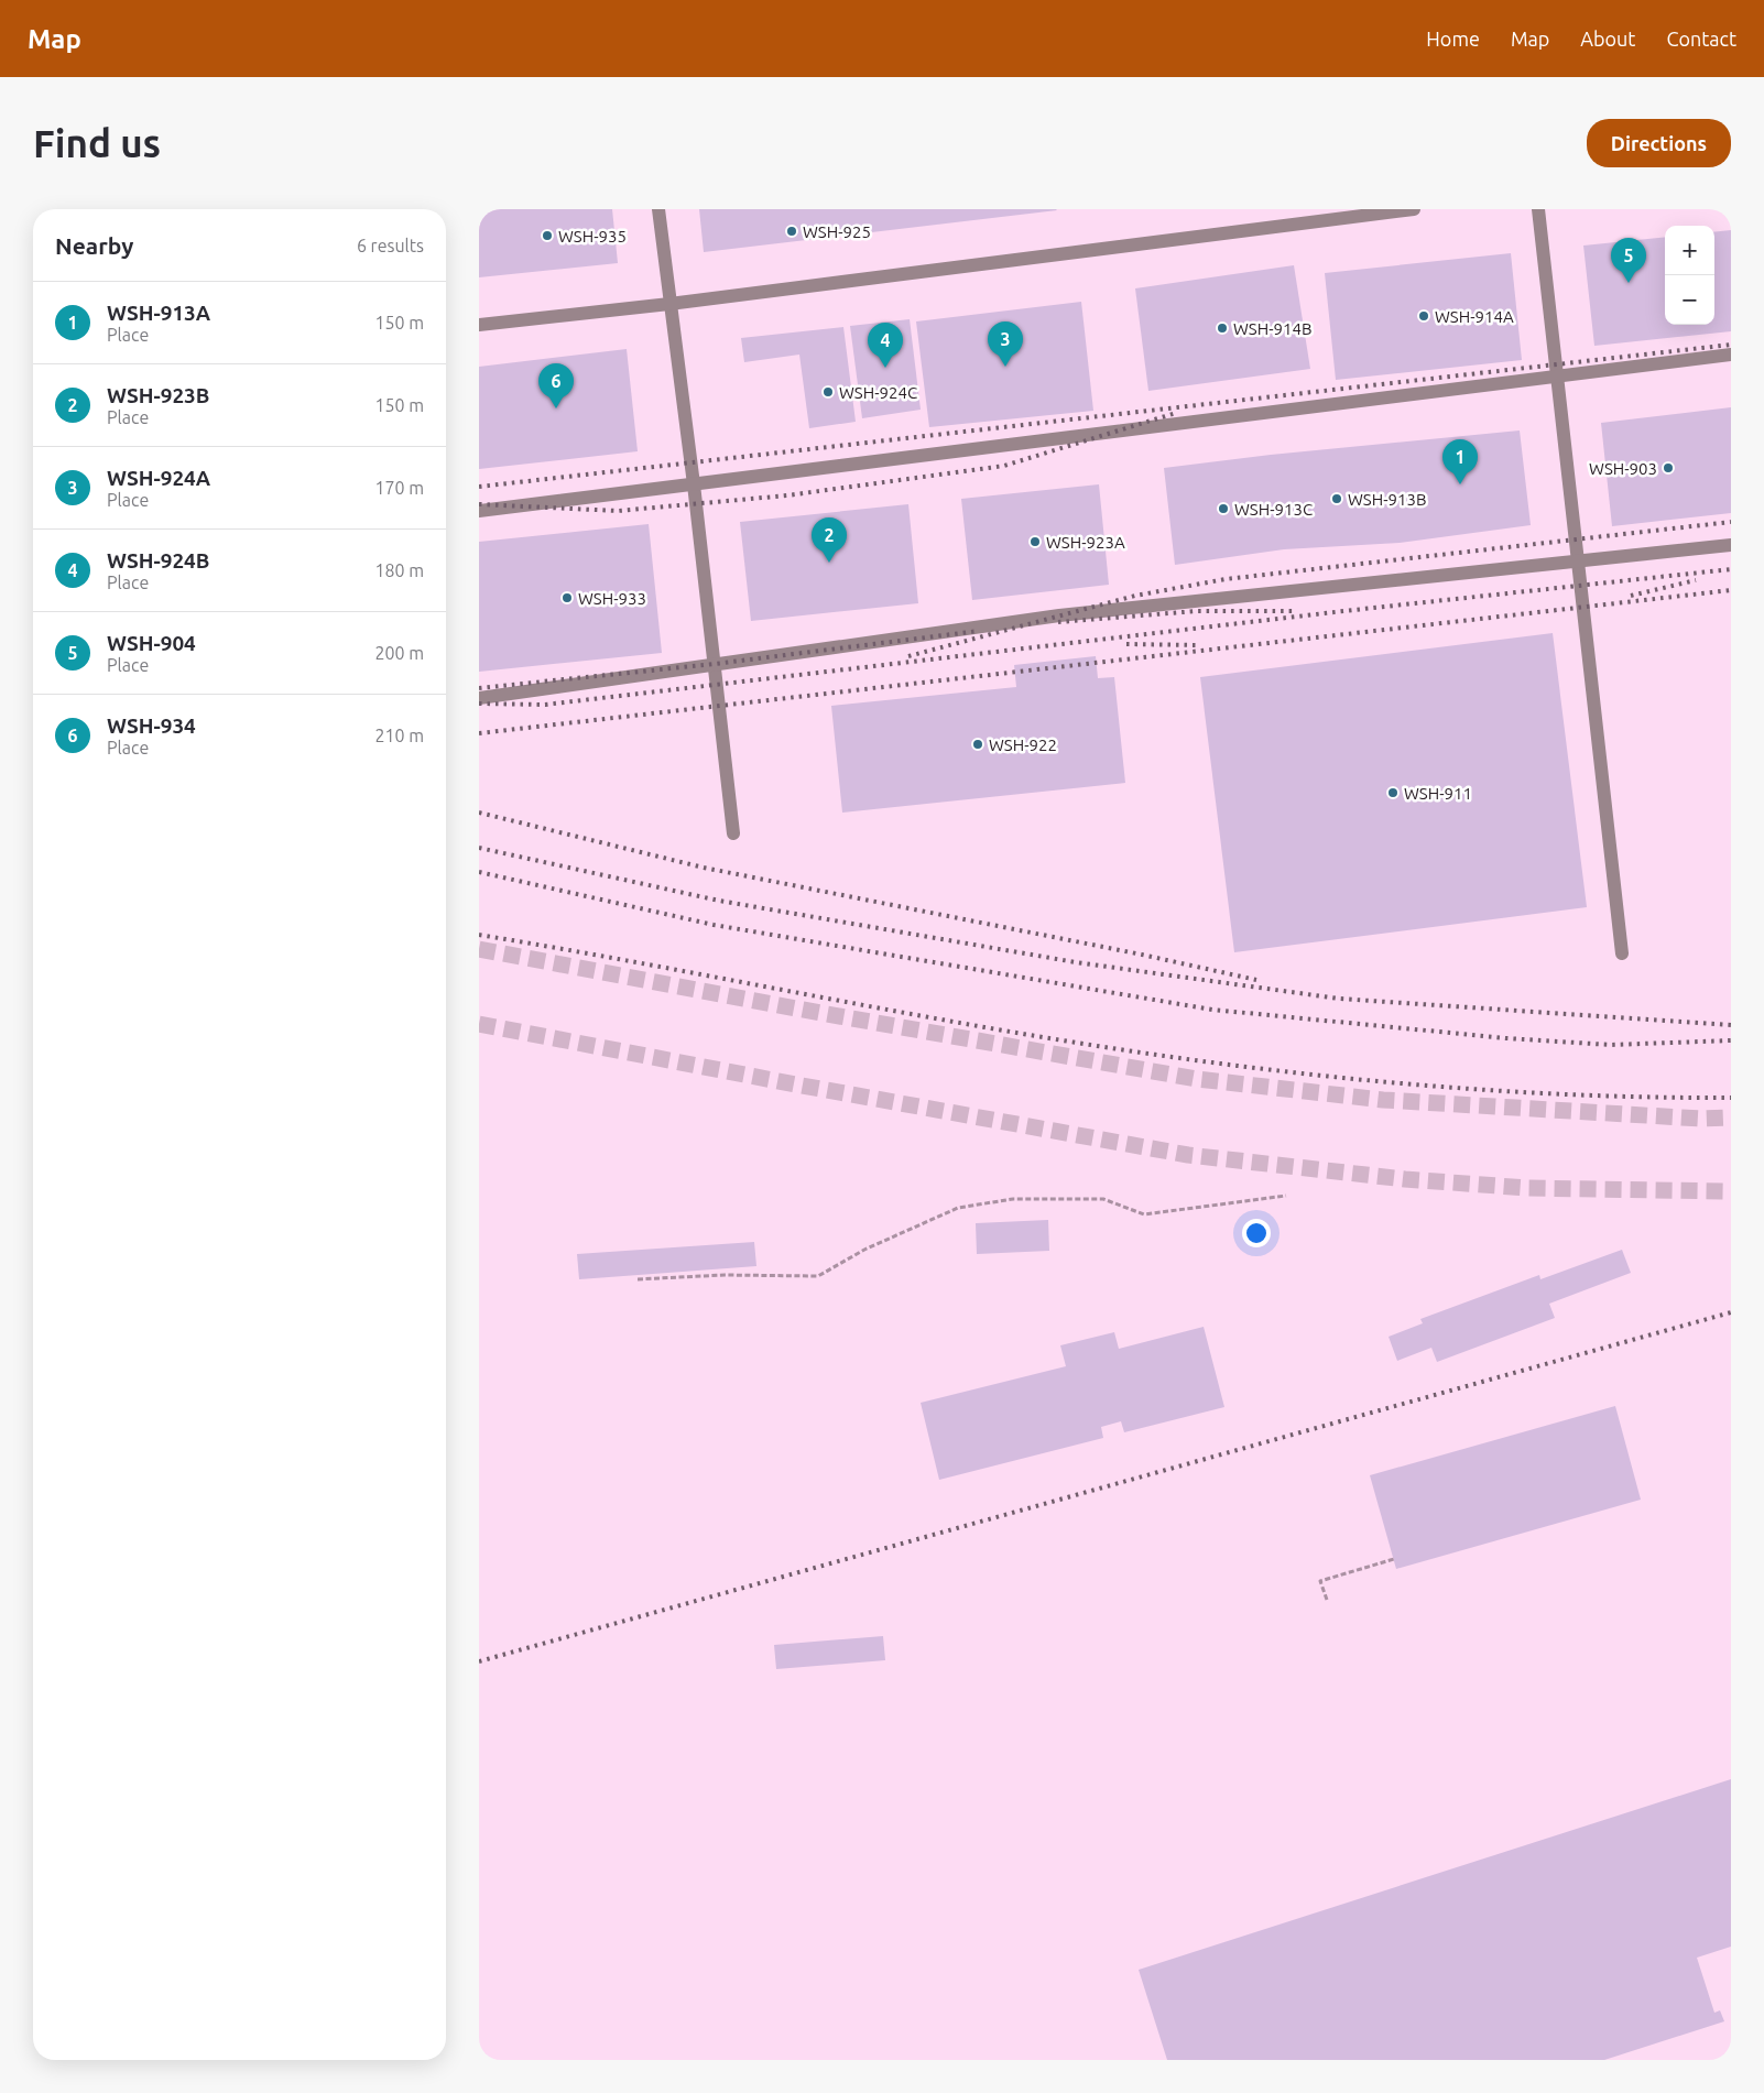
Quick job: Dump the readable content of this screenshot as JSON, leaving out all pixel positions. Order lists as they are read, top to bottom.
{
  "places": [
    "WSH-925",
    "WSH-935",
    "WSH-914A",
    "WSH-914B",
    "WSH-924C",
    "WSH-903",
    "WSH-913B",
    "WSH-913C",
    "WSH-923A",
    "WSH-933",
    "WSH-922",
    "WSH-911"
  ],
  "page": {
    "header": "Map",
    "nav": [
      "Home",
      "Map",
      "About",
      "Contact"
    ],
    "buttons": "Directions",
    "title": "Find us",
    "heading": ["Nearby", "6 results"],
    "map_buttons": ["+", "−"],
    "pins": [
      "5",
      "3",
      "4",
      "6",
      "1",
      "2"
    ],
    "list": [
      {
        "mark": "1",
        "name": "WSH-913A",
        "note": "Place",
        "value": "150 m"
      },
      {
        "mark": "2",
        "name": "WSH-923B",
        "note": "Place",
        "value": "150 m"
      },
      {
        "mark": "3",
        "name": "WSH-924A",
        "note": "Place",
        "value": "170 m"
      },
      {
        "mark": "4",
        "name": "WSH-924B",
        "note": "Place",
        "value": "180 m"
      },
      {
        "mark": "5",
        "name": "WSH-904",
        "note": "Place",
        "value": "200 m"
      },
      {
        "mark": "6",
        "name": "WSH-934",
        "note": "Place",
        "value": "210 m"
      }
    ]
  }
}
